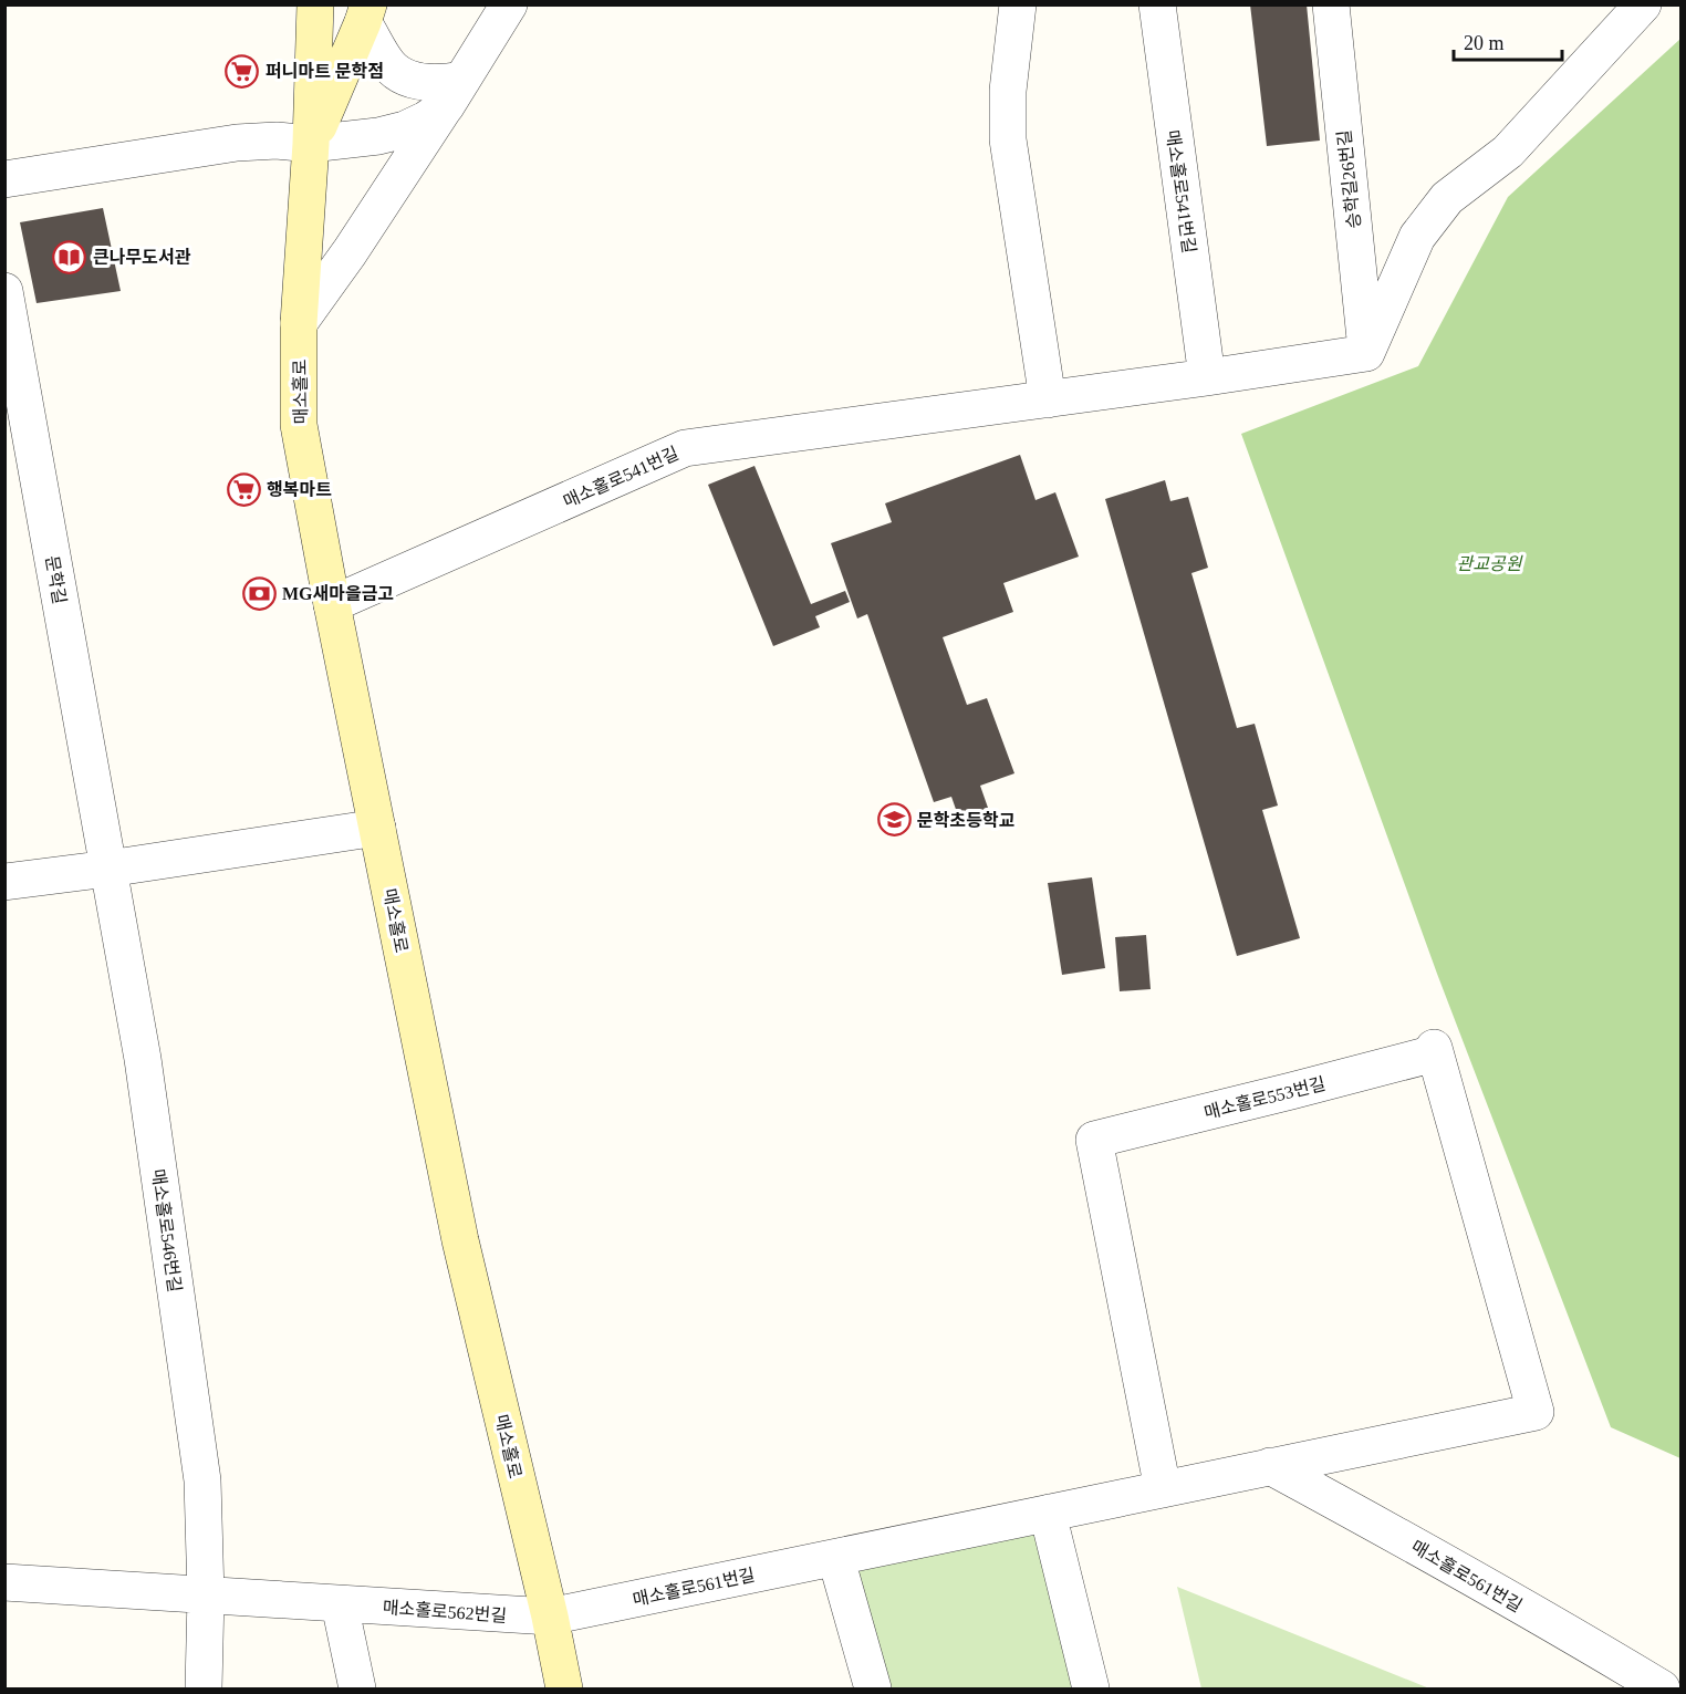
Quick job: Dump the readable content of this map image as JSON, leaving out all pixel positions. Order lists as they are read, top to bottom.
{
  "streets": {
    "main road": ["매소홀로"],
    "street": [
      "승학길26번길",
      "매소홀로541번길",
      "문학길",
      "매소홀로553번길",
      "매소홀로546번길",
      "매소홀로561번길",
      "매소홀로562번길"
    ]
  },
  "crossings": [
    ["승학길26번길", "매소홀로541번길"],
    ["매소홀로541번길", "매소홀로"],
    ["매소홀로", "매소홀로561번길"],
    ["매소홀로", "매소홀로562번길"],
    ["문학길", "매소홀로546번길"],
    ["매소홀로553번길", "매소홀로561번길"],
    ["매소홀로546번길", "매소홀로562번길"],
    ["매소홀로561번길", "매소홀로562번길"]
  ],
  "parks": ["관교공원"],
  "places": {
    "supermarket": ["퍼니마트 문학점", "행복마트"],
    "library": ["큰나무도서관"],
    "bank": ["MG새마을금고"],
    "school or university": ["문학초등학교"]
  },
  "scale_bar": "20 m"
}
